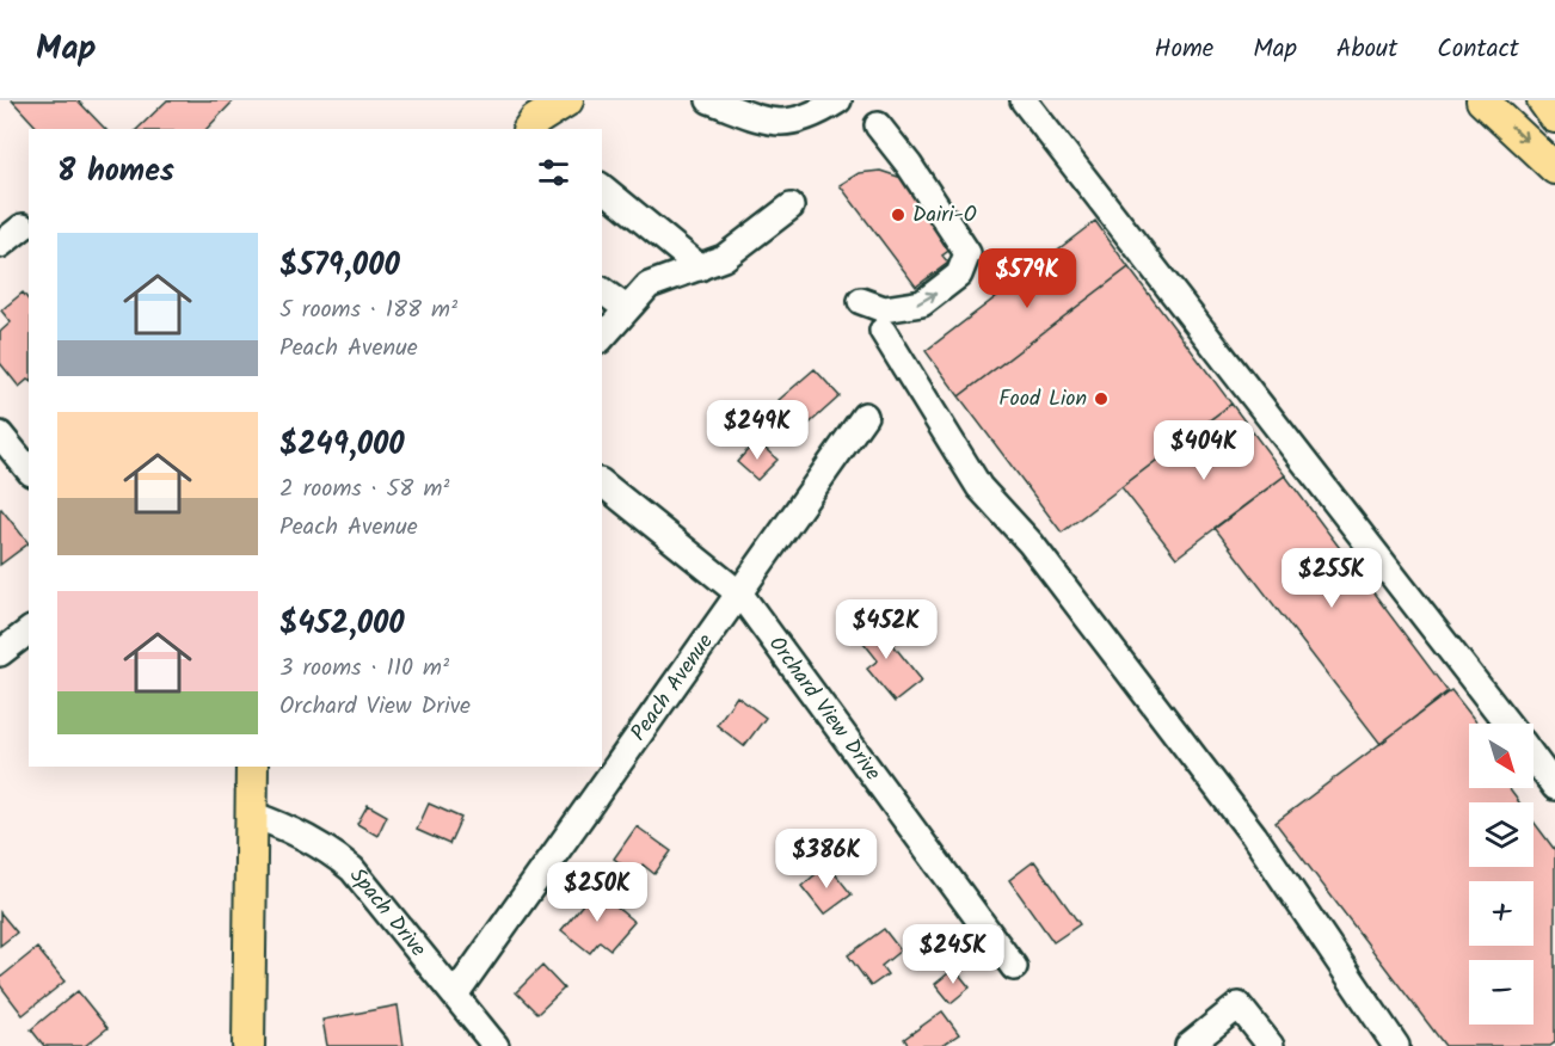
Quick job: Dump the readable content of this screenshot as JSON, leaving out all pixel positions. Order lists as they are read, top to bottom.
{
  "streets": {
    "street": ["Peach Avenue", "Orchard View Drive", "Spach Drive"]
  },
  "crossings": [
    ["Peach Avenue", "Orchard View Drive"],
    ["Peach Avenue", "Spach Drive"]
  ],
  "places": ["Dairi-O", "Food Lion"],
  "north": "bottom right",
  "page": {
    "header": "Map",
    "nav": [
      "Home",
      "Map",
      "About",
      "Contact"
    ],
    "heading": "8 homes",
    "list": [
      {
        "name": "$579,000",
        "note": "5 rooms · 188 m² · Peach Avenue"
      },
      {
        "name": "$249,000",
        "note": "2 rooms · 58 m² · Peach Avenue"
      },
      {
        "name": "$452,000",
        "note": "3 rooms · 110 m² · Orchard View Drive"
      }
    ],
    "price": [
      "$579K",
      "$249K",
      "$404K",
      "$255K",
      "$452K",
      "$386K",
      "$250K",
      "$245K"
    ],
    "map_buttons": ["+", "−"]
  }
}
